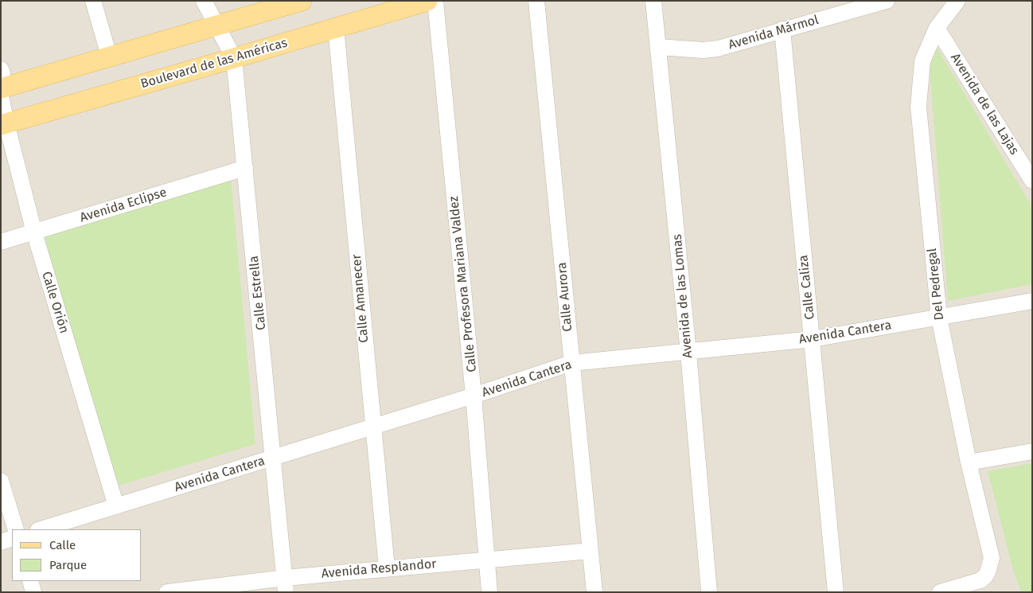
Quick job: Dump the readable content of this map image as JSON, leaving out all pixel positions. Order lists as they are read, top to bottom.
{
  "streets": {
    "main road": ["Boulevard de las Américas"],
    "street": [
      "Avenida Mármol",
      "Avenida de las Lajas",
      "Avenida Eclipse",
      "Calle Profesora Mariana Valdez",
      "Del Pedregal",
      "Calle Caliza",
      "Calle Estrella",
      "Avenida de las Lomas",
      "Calle Aurora",
      "Calle Amanecer",
      "Calle Orión",
      "Avenida Cantera",
      "Avenida Resplandor"
    ]
  },
  "crossings": [
    ["Avenida Mármol", "Calle Caliza"],
    ["Avenida Mármol", "Avenida de las Lomas"],
    ["Boulevard de las Américas", "Calle Estrella"],
    ["Boulevard de las Américas", "Calle Amanecer"],
    ["Boulevard de las Américas", "Calle Orión"],
    ["Avenida de las Lajas", "Del Pedregal"],
    ["Avenida Eclipse", "Calle Estrella"],
    ["Avenida Eclipse", "Calle Orión"],
    ["Calle Profesora Mariana Valdez", "Avenida Cantera"],
    ["Calle Profesora Mariana Valdez", "Avenida Resplandor"],
    ["Del Pedregal", "Avenida Cantera"],
    ["Calle Caliza", "Avenida Cantera"],
    ["Calle Estrella", "Avenida Cantera"],
    ["Calle Estrella", "Avenida Resplandor"],
    ["Avenida de las Lomas", "Avenida Cantera"],
    ["Calle Aurora", "Avenida Cantera"],
    ["Calle Aurora", "Avenida Resplandor"],
    ["Calle Amanecer", "Avenida Cantera"],
    ["Calle Amanecer", "Avenida Resplandor"],
    ["Calle Orión", "Avenida Cantera"]
  ],
  "legend": ["Calle", "Parque"]
}
